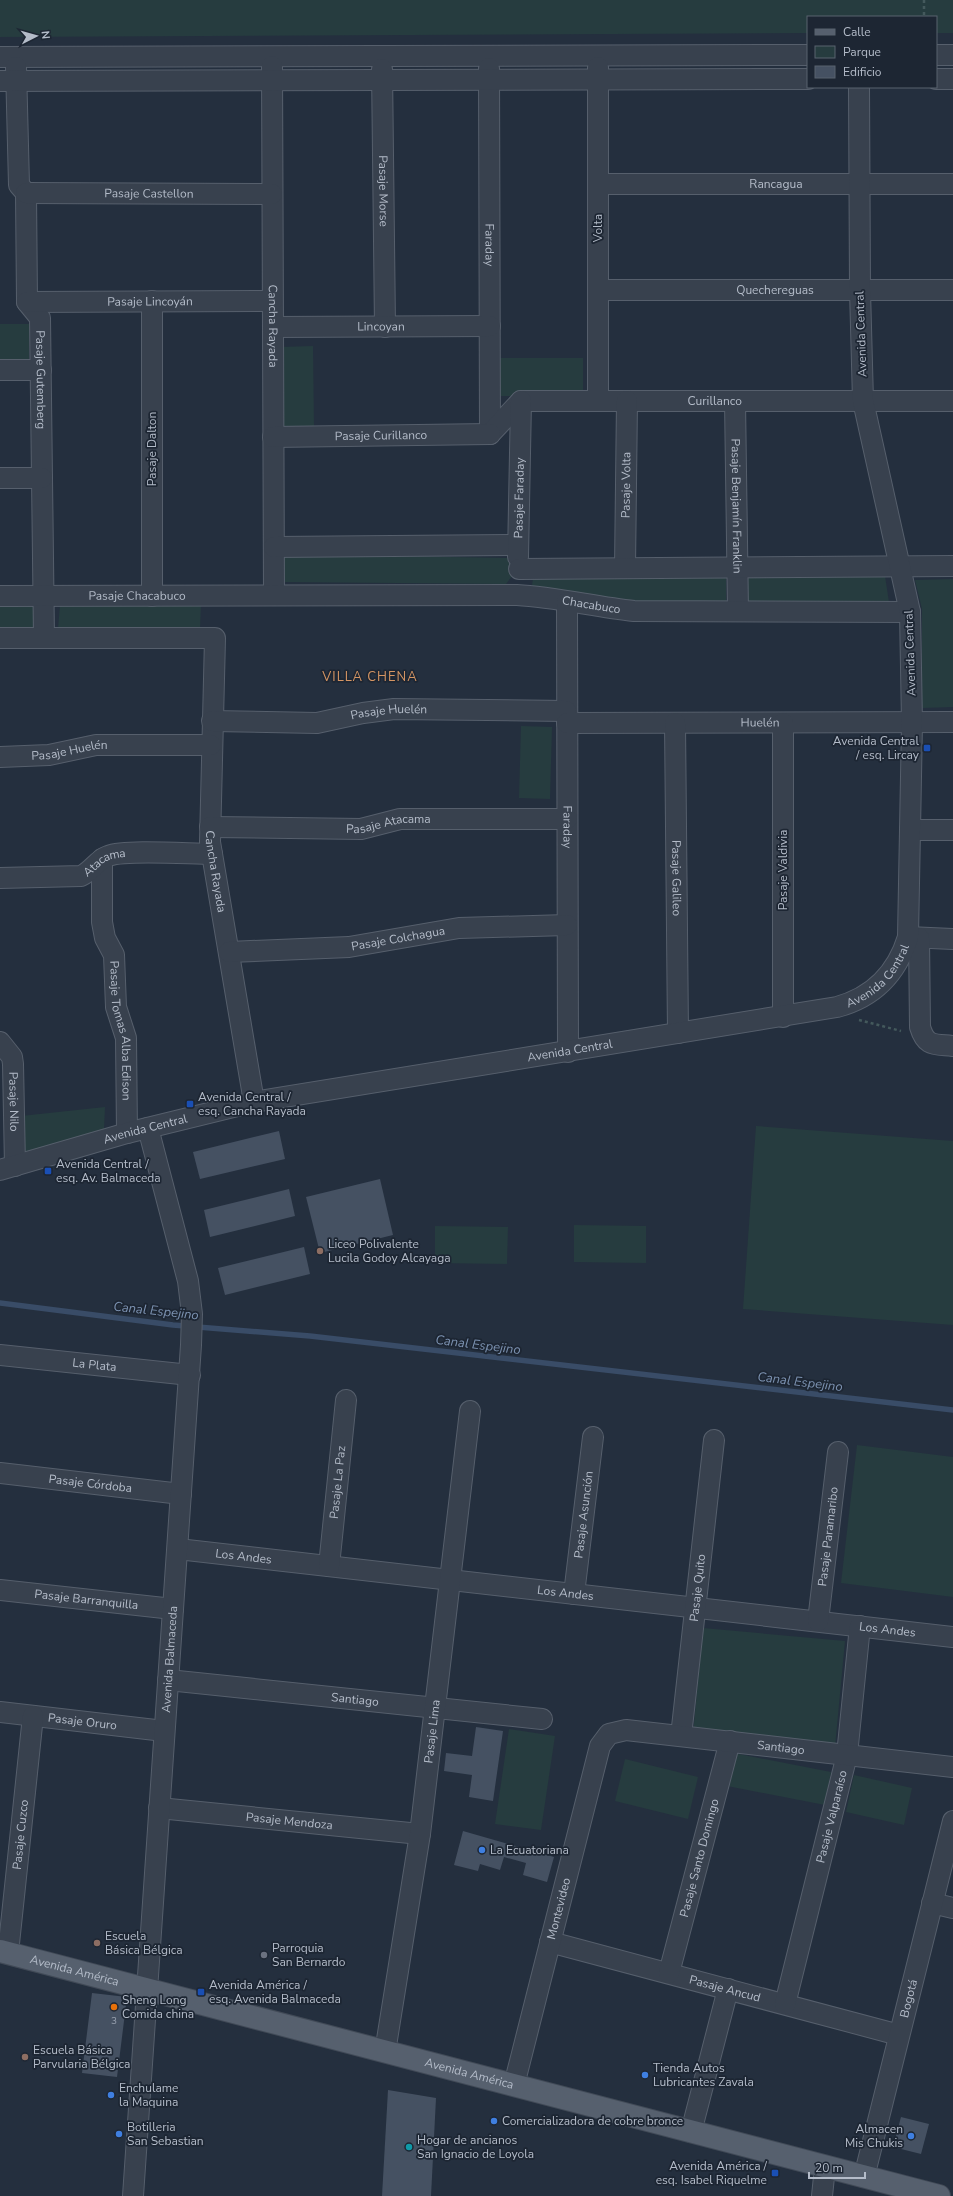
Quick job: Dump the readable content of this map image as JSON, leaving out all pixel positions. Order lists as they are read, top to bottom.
{
  "streets": {
    "main road": ["Avenida América"],
    "street": [
      "Rancagua",
      "Pasaje Morse",
      "Pasaje Castellon",
      "Volta",
      "Faraday",
      "Quechereguas",
      "Pasaje Lincoyán",
      "Cancha Rayada",
      "Lincoyan",
      "Avenida Central",
      "Pasaje Gutemberg",
      "Curillanco",
      "Pasaje Curillanco",
      "Pasaje Dalton",
      "Pasaje Volta",
      "Pasaje Faraday",
      "Pasaje Benjamín Franklin",
      "Pasaje Chacabuco",
      "Chacabuco",
      "Pasaje Huelén",
      "Huelén",
      "Pasaje Atacama",
      "Atacama",
      "Pasaje Valdivia",
      "Pasaje Galileo",
      "Pasaje Colchagua",
      "Pasaje Tomas Alba Edison",
      "Pasaje Nilo",
      "La Plata",
      "Pasaje La Paz",
      "Pasaje Córdoba",
      "Pasaje Asunción",
      "Pasaje Paramaribo",
      "Los Andes",
      "Pasaje Quito",
      "Pasaje Barranquilla",
      "Avenida Balmaceda",
      "Santiago",
      "Pasaje Oruro",
      "Pasaje Lima",
      "Pasaje Valparaíso",
      "Pasaje Mendoza",
      "Pasaje Cuzco",
      "Pasaje Santo Domingo",
      "Montevideo",
      "Pasaje Ancud",
      "Bogotá"
    ]
  },
  "crossings": [
    ["Rancagua", "Volta"],
    ["Rancagua", "Avenida Central"],
    ["Pasaje Morse", "Lincoyan"],
    ["Pasaje Castellon", "Cancha Rayada"],
    ["Volta", "Quechereguas"],
    ["Volta", "Curillanco"],
    ["Faraday", "Lincoyan"],
    ["Faraday", "Avenida Central"],
    ["Faraday", "Pasaje Curillanco"],
    ["Faraday", "Chacabuco"],
    ["Faraday", "Pasaje Huelén"],
    ["Faraday", "Huelén"],
    ["Faraday", "Pasaje Atacama"],
    ["Faraday", "Pasaje Colchagua"],
    ["Quechereguas", "Avenida Central"],
    ["Pasaje Lincoyán", "Cancha Rayada"],
    ["Pasaje Lincoyán", "Pasaje Gutemberg"],
    ["Pasaje Lincoyán", "Pasaje Dalton"],
    ["Cancha Rayada", "Lincoyan"],
    ["Cancha Rayada", "Avenida Central"],
    ["Cancha Rayada", "Pasaje Gutemberg"],
    ["Cancha Rayada", "Pasaje Curillanco"],
    ["Cancha Rayada", "Pasaje Chacabuco"],
    ["Cancha Rayada", "Chacabuco"],
    ["Cancha Rayada", "Pasaje Huelén"],
    ["Cancha Rayada", "Pasaje Atacama"],
    ["Cancha Rayada", "Atacama"],
    ["Cancha Rayada", "Pasaje Colchagua"],
    ["Avenida Central", "Curillanco"],
    ["Avenida Central", "Chacabuco"],
    ["Avenida Central", "Huelén"],
    ["Avenida Central", "Pasaje Valdivia"],
    ["Avenida Central", "Pasaje Galileo"],
    ["Avenida Central", "Pasaje Tomas Alba Edison"],
    ["Avenida Central", "Pasaje Nilo"],
    ["Avenida Central", "Avenida Balmaceda"],
    ["Pasaje Gutemberg", "Pasaje Chacabuco"],
    ["Curillanco", "Pasaje Volta"],
    ["Curillanco", "Pasaje Faraday"],
    ["Curillanco", "Pasaje Benjamín Franklin"],
    ["Pasaje Dalton", "Pasaje Chacabuco"],
    ["Pasaje Faraday", "Chacabuco"],
    ["Pasaje Benjamín Franklin", "Chacabuco"],
    ["Pasaje Chacabuco", "Chacabuco"],
    ["Pasaje Huelén", "Huelén"],
    ["Huelén", "Pasaje Valdivia"],
    ["Huelén", "Pasaje Galileo"],
    ["Atacama", "Pasaje Tomas Alba Edison"],
    ["La Plata", "Avenida Balmaceda"],
    ["Pasaje La Paz", "Los Andes"],
    ["Pasaje Córdoba", "Avenida Balmaceda"],
    ["Pasaje Asunción", "Los Andes"],
    ["Pasaje Paramaribo", "Los Andes"],
    ["Los Andes", "Pasaje Quito"],
    ["Los Andes", "Avenida Balmaceda"],
    ["Los Andes", "Pasaje Lima"],
    ["Los Andes", "Pasaje Valparaíso"],
    ["Pasaje Quito", "Santiago"],
    ["Pasaje Barranquilla", "Avenida Balmaceda"],
    ["Avenida Balmaceda", "Santiago"],
    ["Avenida Balmaceda", "Pasaje Oruro"],
    ["Avenida Balmaceda", "Pasaje Mendoza"],
    ["Avenida Balmaceda", "Avenida América"],
    ["Santiago", "Pasaje Lima"],
    ["Santiago", "Pasaje Valparaíso"],
    ["Santiago", "Pasaje Santo Domingo"],
    ["Santiago", "Montevideo"],
    ["Pasaje Oruro", "Pasaje Cuzco"],
    ["Pasaje Lima", "Pasaje Mendoza"],
    ["Pasaje Lima", "Avenida América"],
    ["Pasaje Valparaíso", "Pasaje Ancud"],
    ["Pasaje Cuzco", "Avenida América"],
    ["Pasaje Santo Domingo", "Pasaje Ancud"],
    ["Montevideo", "Avenida América"],
    ["Montevideo", "Pasaje Ancud"],
    ["Avenida América", "Bogotá"],
    ["Pasaje Ancud", "Bogotá"]
  ],
  "districts": ["VILLA CHENA"],
  "water": ["Canal Espejino"],
  "places": {
    "transit": [
      "Avenida Central / esq. Lircay",
      "Avenida Central / esq. Cancha Rayada",
      "Avenida Central / esq. Av. Balmaceda",
      "Avenida América / esq. Avenida Balmaceda",
      "Avenida América / esq. Isabel Riquelme"
    ],
    "other": [
      "Liceo Polivalente Lucila Godoy Alcayaga",
      "La Ecuatoriana",
      "Escuela Básica Bélgica",
      "Parroquia San Bernardo",
      "Sheng Long Comida china",
      "Escuela Básica Parvularia Bélgica",
      "Tienda Autos Lubricantes Zavala",
      "Enchulame la Maquina",
      "Comercializadora de cobre bronce",
      "Botilleria San Sebastian",
      "Almacen Mis Chukis",
      "Hogar de ancianos San Ignacio de Loyola"
    ]
  },
  "house_numbers": ["3"],
  "legend": ["Calle", "Parque", "Edificio"],
  "scale_bar": "20 m",
  "north": "right"
}
